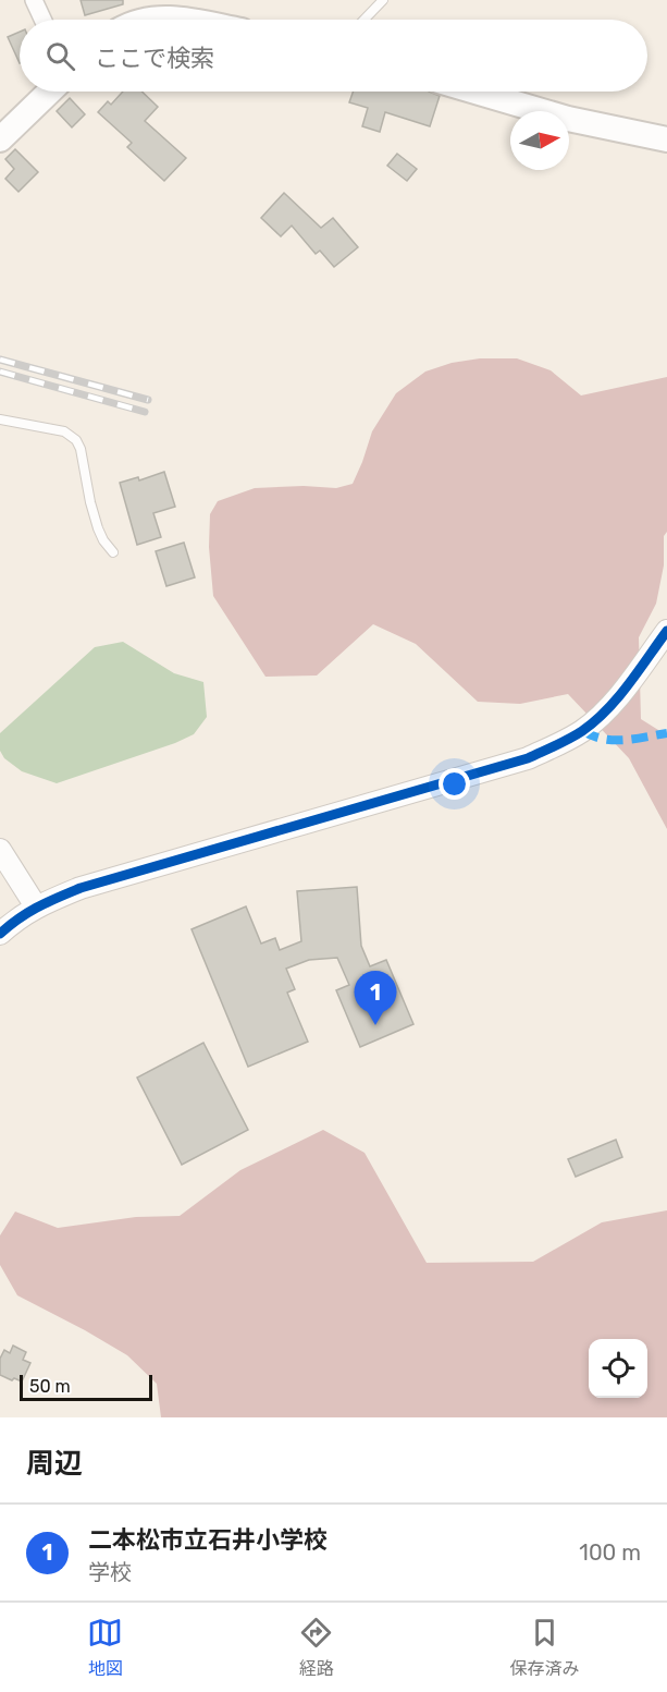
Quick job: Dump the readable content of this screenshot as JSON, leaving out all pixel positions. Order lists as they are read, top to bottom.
{
  "scale_bar": "50 m",
  "north": "right",
  "page": {
    "search": "ここで検索",
    "pins": "1",
    "scale": "50 m",
    "heading": "周辺",
    "list": [
      {
        "mark": "1",
        "name": "二本松市立石井小学校",
        "note": "学校",
        "value": "100 m"
      }
    ],
    "nav": ["地図", "経路", "保存済み"]
  }
}
